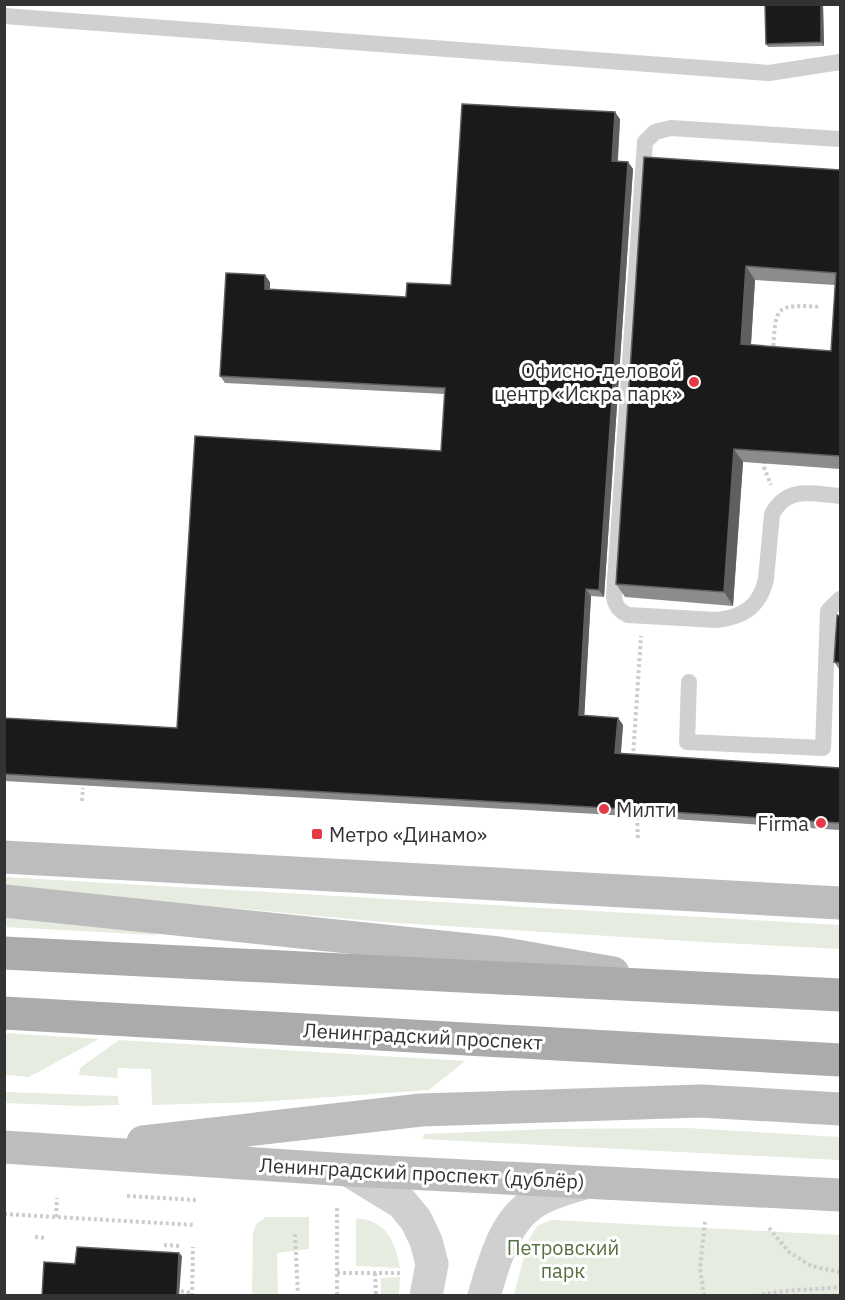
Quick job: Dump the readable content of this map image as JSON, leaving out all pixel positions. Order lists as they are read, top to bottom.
{
  "streets": {
    "main road": ["Ленинградский проспект", "Ленинградский проспект (дублёр)"]
  },
  "parks": ["Петровский парк"],
  "places": {
    "other": ["Офисно-деловой центр «Искра парк»", "Милти", "Firma"],
    "transit": ["Метро «Динамо»"]
  }
}
